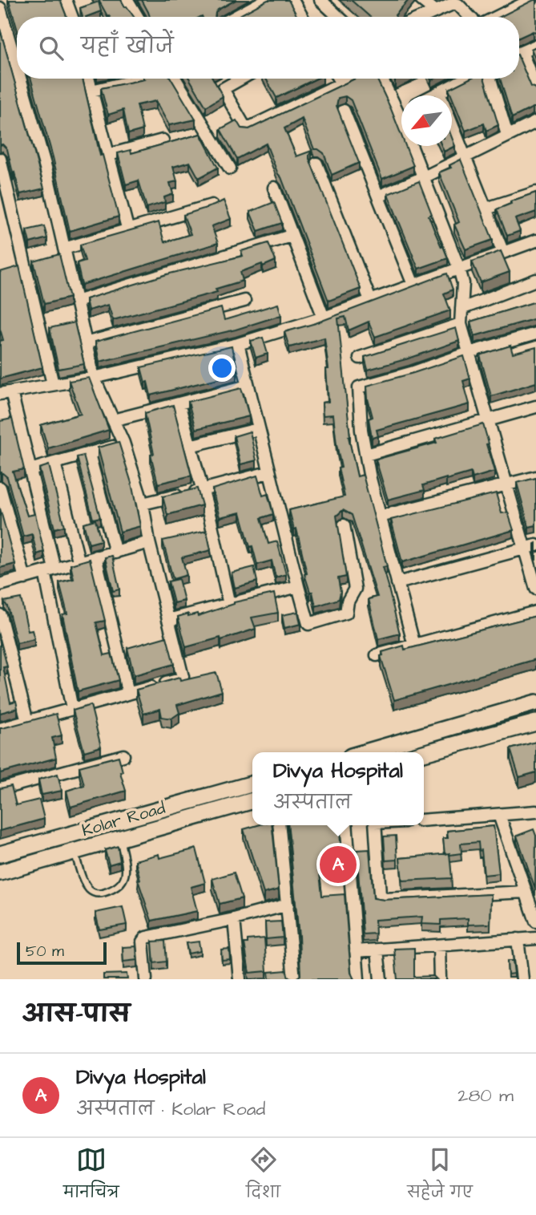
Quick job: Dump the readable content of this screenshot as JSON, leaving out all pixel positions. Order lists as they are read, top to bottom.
{
  "streets": {
    "main road": ["Kolar Road"]
  },
  "scale_bar": "50 m",
  "north": "bottom left",
  "page": {
    "search": "यहाँ खोजें",
    "popup": ["Divya Hospital", "अस्पताल"],
    "pins": "A",
    "scale": "50 m",
    "heading": "आस-पास",
    "list": [
      {
        "mark": "A",
        "name": "Divya Hospital",
        "note": "अस्पताल · Kolar Road",
        "value": "280 m"
      }
    ],
    "nav": ["मानचित्र", "दिशा", "सहेजे गए"]
  }
}
